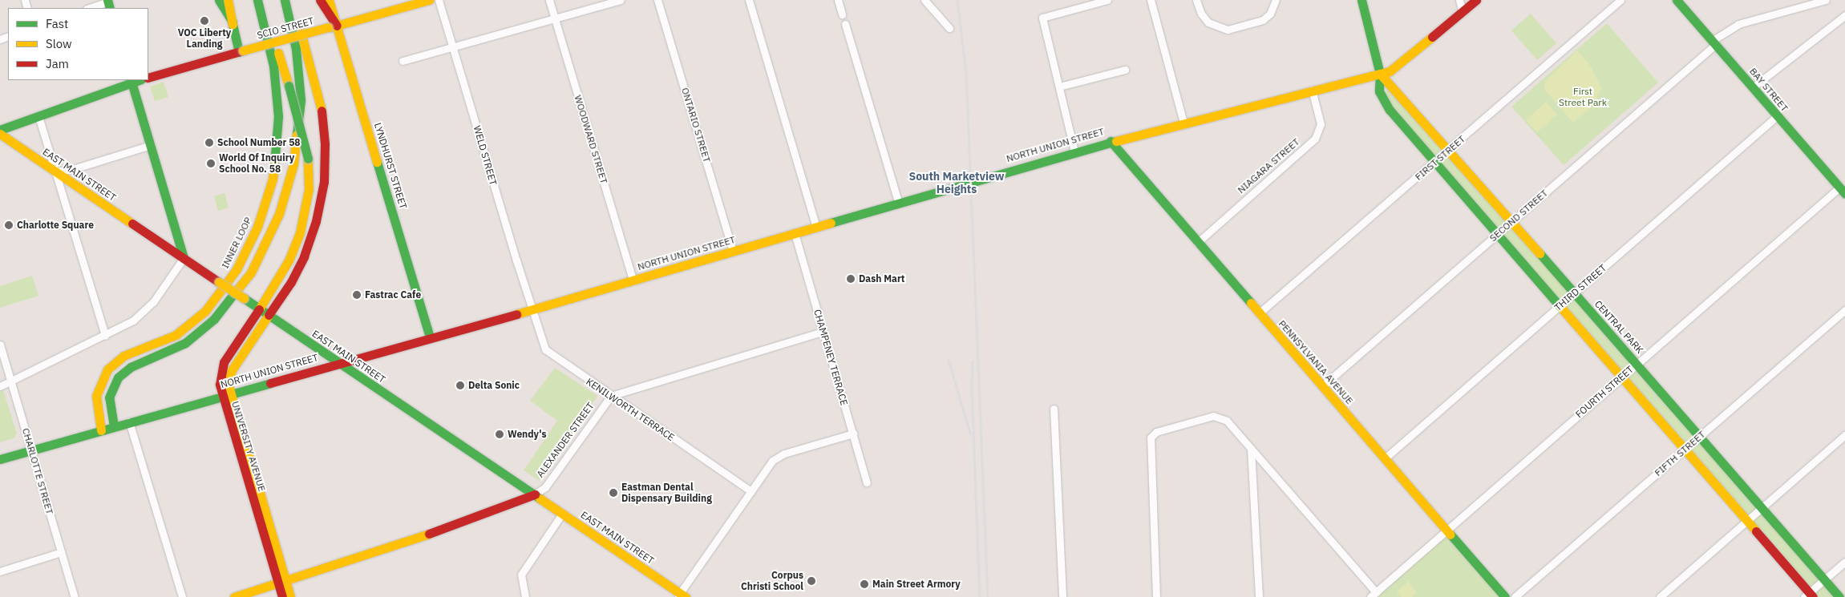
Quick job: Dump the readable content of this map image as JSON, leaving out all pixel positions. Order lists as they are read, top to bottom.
{
  "streets": {
    "main road": [
      "SCIO STREET",
      "BAY STREET",
      "NORTH UNION STREET",
      "LYNDHURST STREET",
      "EAST MAIN STREET",
      "INNER LOOP",
      "CENTRAL PARK",
      "PENNSYLVANIA AVENUE",
      "ALEXANDER STREET",
      "UNIVERSITY AVENUE"
    ],
    "street": [
      "ONTARIO STREET",
      "WOODWARD STREET",
      "WELD STREET",
      "FIRST STREET",
      "NIAGARA STREET",
      "SECOND STREET",
      "THIRD STREET",
      "CHAMPENEY TERRACE",
      "FOURTH STREET",
      "KENILWORTH TERRACE",
      "FIFTH STREET",
      "CHARLOTTE STREET"
    ]
  },
  "crossings": [
    ["SCIO STREET", "LYNDHURST STREET"],
    ["BAY STREET", "SECOND STREET"],
    ["BAY STREET", "THIRD STREET"],
    ["BAY STREET", "FOURTH STREET"],
    ["ONTARIO STREET", "NORTH UNION STREET"],
    ["WOODWARD STREET", "NORTH UNION STREET"],
    ["NORTH UNION STREET", "WELD STREET"],
    ["NORTH UNION STREET", "LYNDHURST STREET"],
    ["NORTH UNION STREET", "NIAGARA STREET"],
    ["NORTH UNION STREET", "EAST MAIN STREET"],
    ["NORTH UNION STREET", "INNER LOOP"],
    ["NORTH UNION STREET", "CENTRAL PARK"],
    ["NORTH UNION STREET", "CHAMPENEY TERRACE"],
    ["NORTH UNION STREET", "PENNSYLVANIA AVENUE"],
    ["NORTH UNION STREET", "KENILWORTH TERRACE"],
    ["NORTH UNION STREET", "UNIVERSITY AVENUE"],
    ["NORTH UNION STREET", "CHARLOTTE STREET"],
    ["WELD STREET", "KENILWORTH TERRACE"],
    ["FIRST STREET", "CENTRAL PARK"],
    ["FIRST STREET", "PENNSYLVANIA AVENUE"],
    ["NIAGARA STREET", "PENNSYLVANIA AVENUE"],
    ["EAST MAIN STREET", "ALEXANDER STREET"],
    ["EAST MAIN STREET", "UNIVERSITY AVENUE"],
    ["SECOND STREET", "CENTRAL PARK"],
    ["SECOND STREET", "PENNSYLVANIA AVENUE"],
    ["THIRD STREET", "CENTRAL PARK"],
    ["THIRD STREET", "PENNSYLVANIA AVENUE"],
    ["CENTRAL PARK", "FOURTH STREET"],
    ["CENTRAL PARK", "FIFTH STREET"],
    ["PENNSYLVANIA AVENUE", "FOURTH STREET"],
    ["KENILWORTH TERRACE", "ALEXANDER STREET"],
    ["ALEXANDER STREET", "UNIVERSITY AVENUE"]
  ],
  "districts": ["South Marketview Heights"],
  "parks": ["First Street Park"],
  "places": [
    "VOC Liberty Landing",
    "School Number 58",
    "World Of Inquiry School No. 58",
    "Charlotte Square",
    "Dash Mart",
    "Fastrac Cafe",
    "Delta Sonic",
    "Wendy's",
    "Eastman Dental Dispensary Building",
    "Corpus Christi School",
    "Main Street Armory"
  ],
  "legend": ["Fast", "Slow", "Jam"]
}
